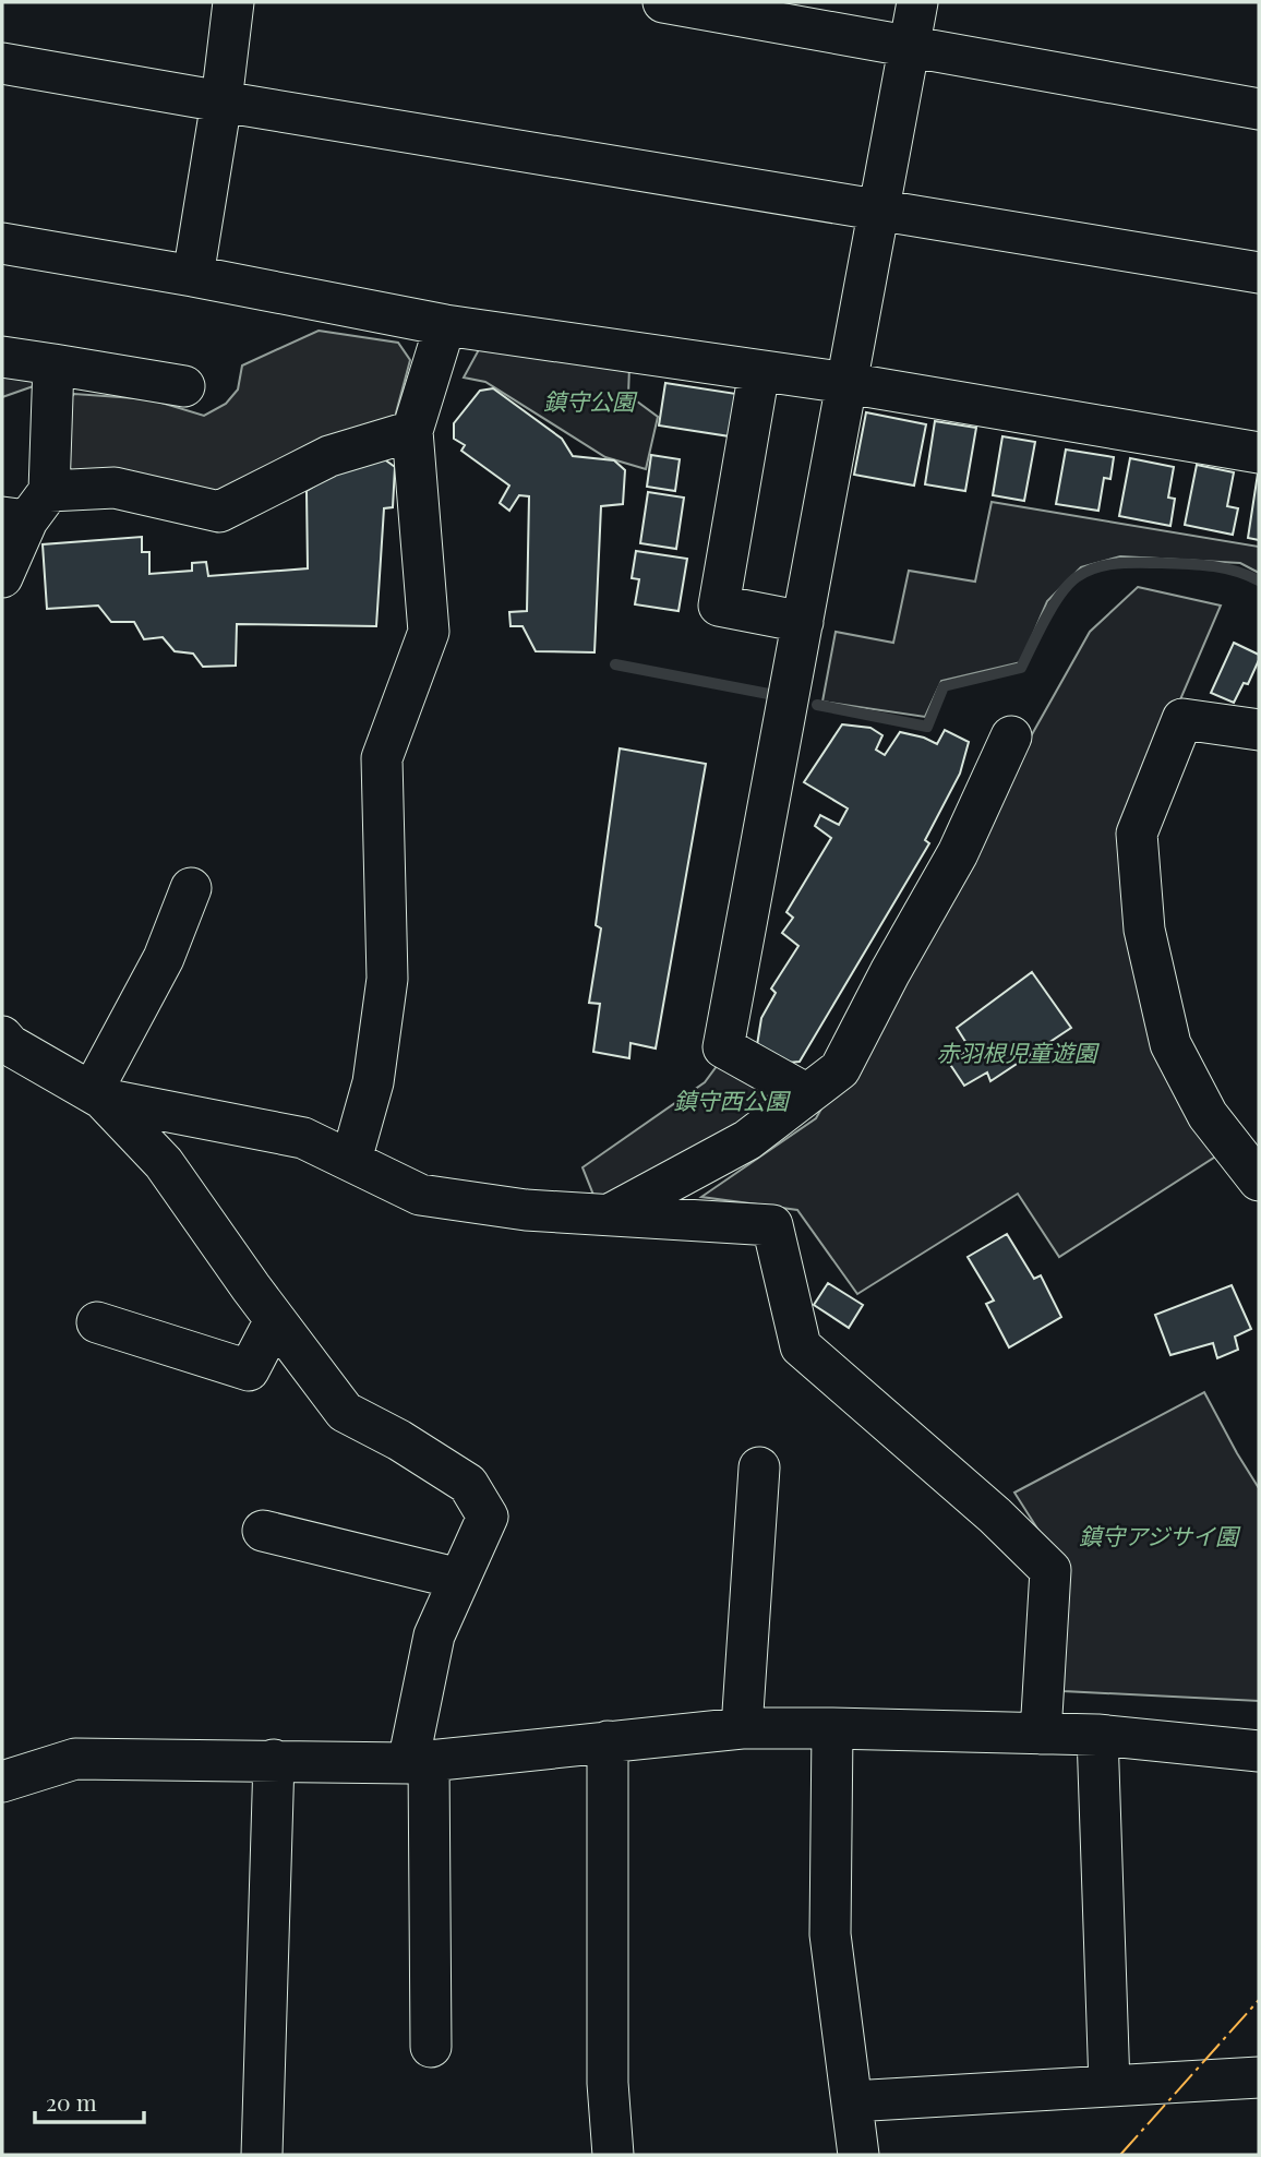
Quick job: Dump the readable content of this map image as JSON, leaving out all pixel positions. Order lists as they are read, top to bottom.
{
  "parks": [
    "鎮守公園",
    "赤羽根児童遊園",
    "鎮守西公園",
    "鎮守アジサイ園"
  ],
  "scale_bar": "20 m"
}
